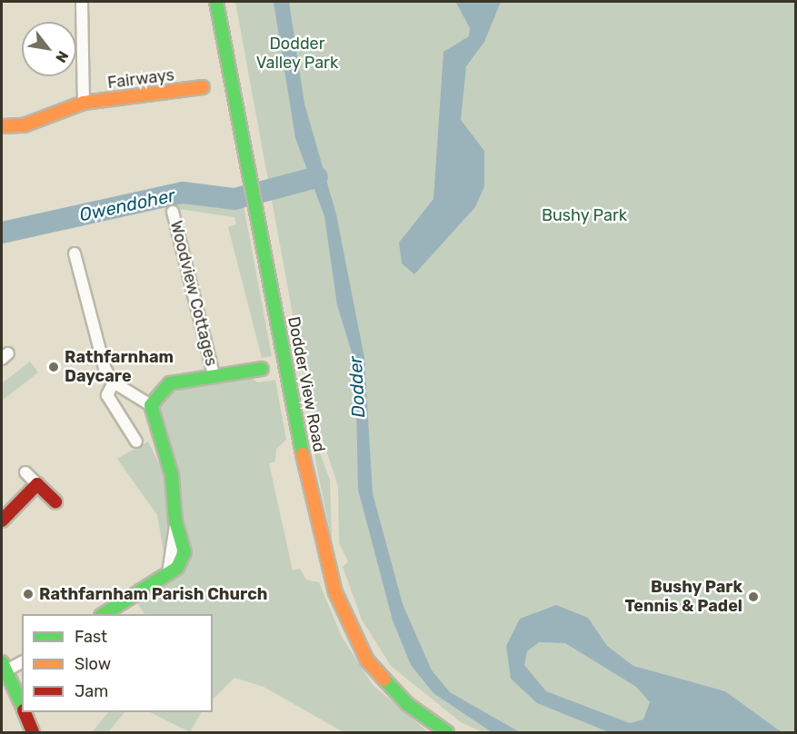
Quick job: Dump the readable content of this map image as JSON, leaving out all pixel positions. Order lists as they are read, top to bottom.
{
  "streets": {
    "main road": ["Fairways", "Dodder View Road"],
    "street": ["Woodview Cottages"]
  },
  "water": ["Owendoher", "Dodder"],
  "parks": ["Dodder Valley Park", "Bushy Park"],
  "places": ["Rathfarnham Daycare", "Rathfarnham Parish Church", "Bushy Park Tennis & Padel"],
  "legend": ["Fast", "Slow", "Jam"],
  "north": "bottom right"
}
